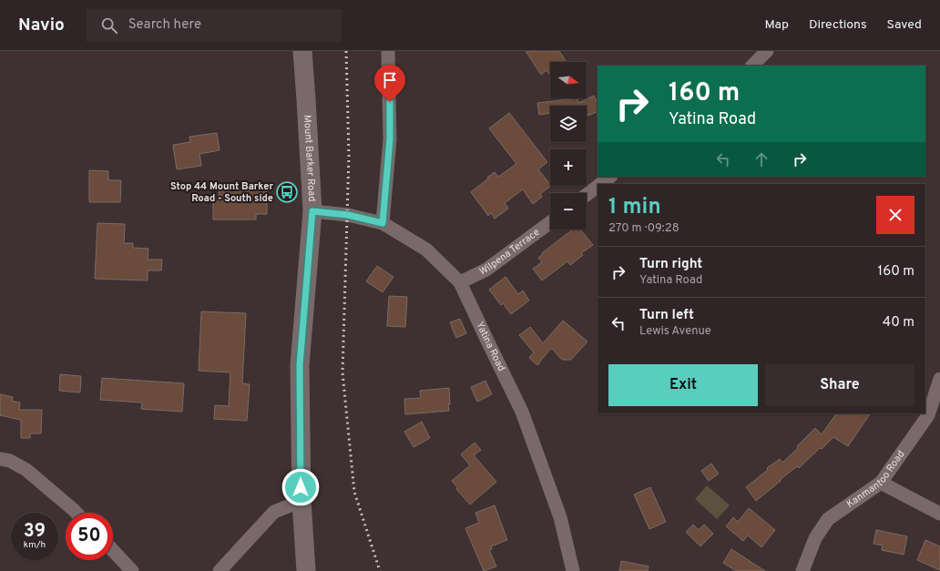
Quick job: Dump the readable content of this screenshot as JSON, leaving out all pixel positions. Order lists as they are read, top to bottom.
{
  "streets": {
    "main road": ["Mount Barker Road"],
    "street": ["Wilpena Terrace", "Yatina Road", "Kanmantoo Road"]
  },
  "crossings": [
    ["Mount Barker Road", "Yatina Road"],
    ["Wilpena Terrace", "Yatina Road"]
  ],
  "places": {
    "bus stop": ["Stop 44 Mount Barker Road - South side"]
  },
  "north": "right",
  "page": {
    "header": "Navio",
    "search": "Search here",
    "nav": ["Map", "Directions", "Saved"],
    "map_buttons": ["+", "−"],
    "turn": ["160 m", "Yatina Road"],
    "heading": ["1 min", "270 m · 09:28"],
    "list": [
      {
        "name": "Turn right",
        "note": "Yatina Road",
        "value": "160 m"
      },
      {
        "name": "Turn left",
        "note": "Lewis Avenue",
        "value": "40 m"
      }
    ],
    "buttons": ["Exit", "Share"],
    "speed": "39 km/h",
    "limit": "50"
  }
}
